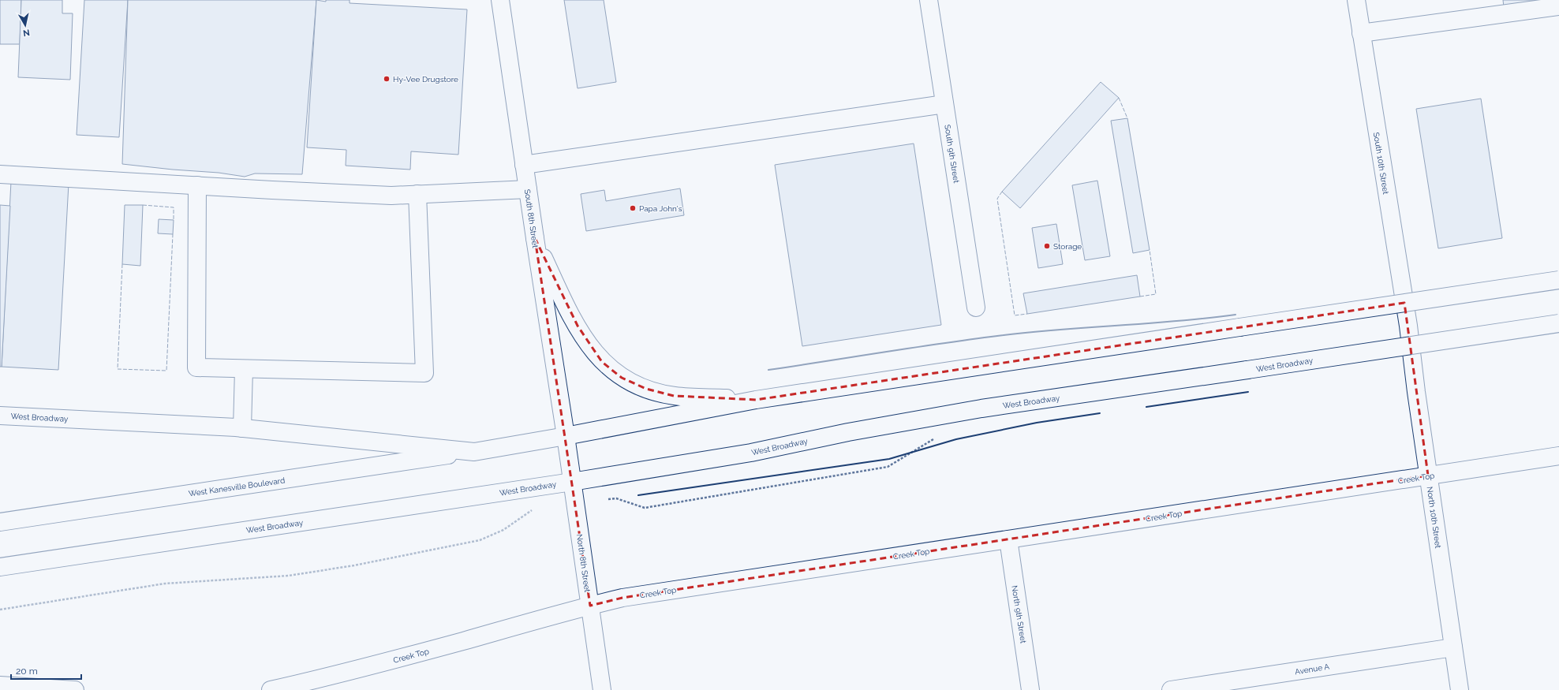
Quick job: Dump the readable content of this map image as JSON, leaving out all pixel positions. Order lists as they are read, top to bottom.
{
  "streets": {
    "main road": [
      "South 9th Street",
      "South 10th Street",
      "South 8th Street",
      "West Broadway",
      "Creek Top",
      "West Kanesville Boulevard",
      "North 10th Street",
      "North 8th Street",
      "North 9th Street",
      "Avenue A"
    ]
  },
  "crossings": [
    ["South 10th Street", "North 10th Street"],
    ["South 8th Street", "West Broadway"],
    ["South 8th Street", "North 8th Street"],
    ["West Broadway", "West Kanesville Boulevard"],
    ["West Broadway", "North 8th Street"],
    ["Creek Top", "North 10th Street"],
    ["Creek Top", "North 8th Street"],
    ["Creek Top", "North 9th Street"],
    ["North 10th Street", "Avenue A"]
  ],
  "places": ["Hy-Vee Drugstore", "Papa John's", "Storage"],
  "scale_bar": "20 m",
  "north": "bottom"
}
